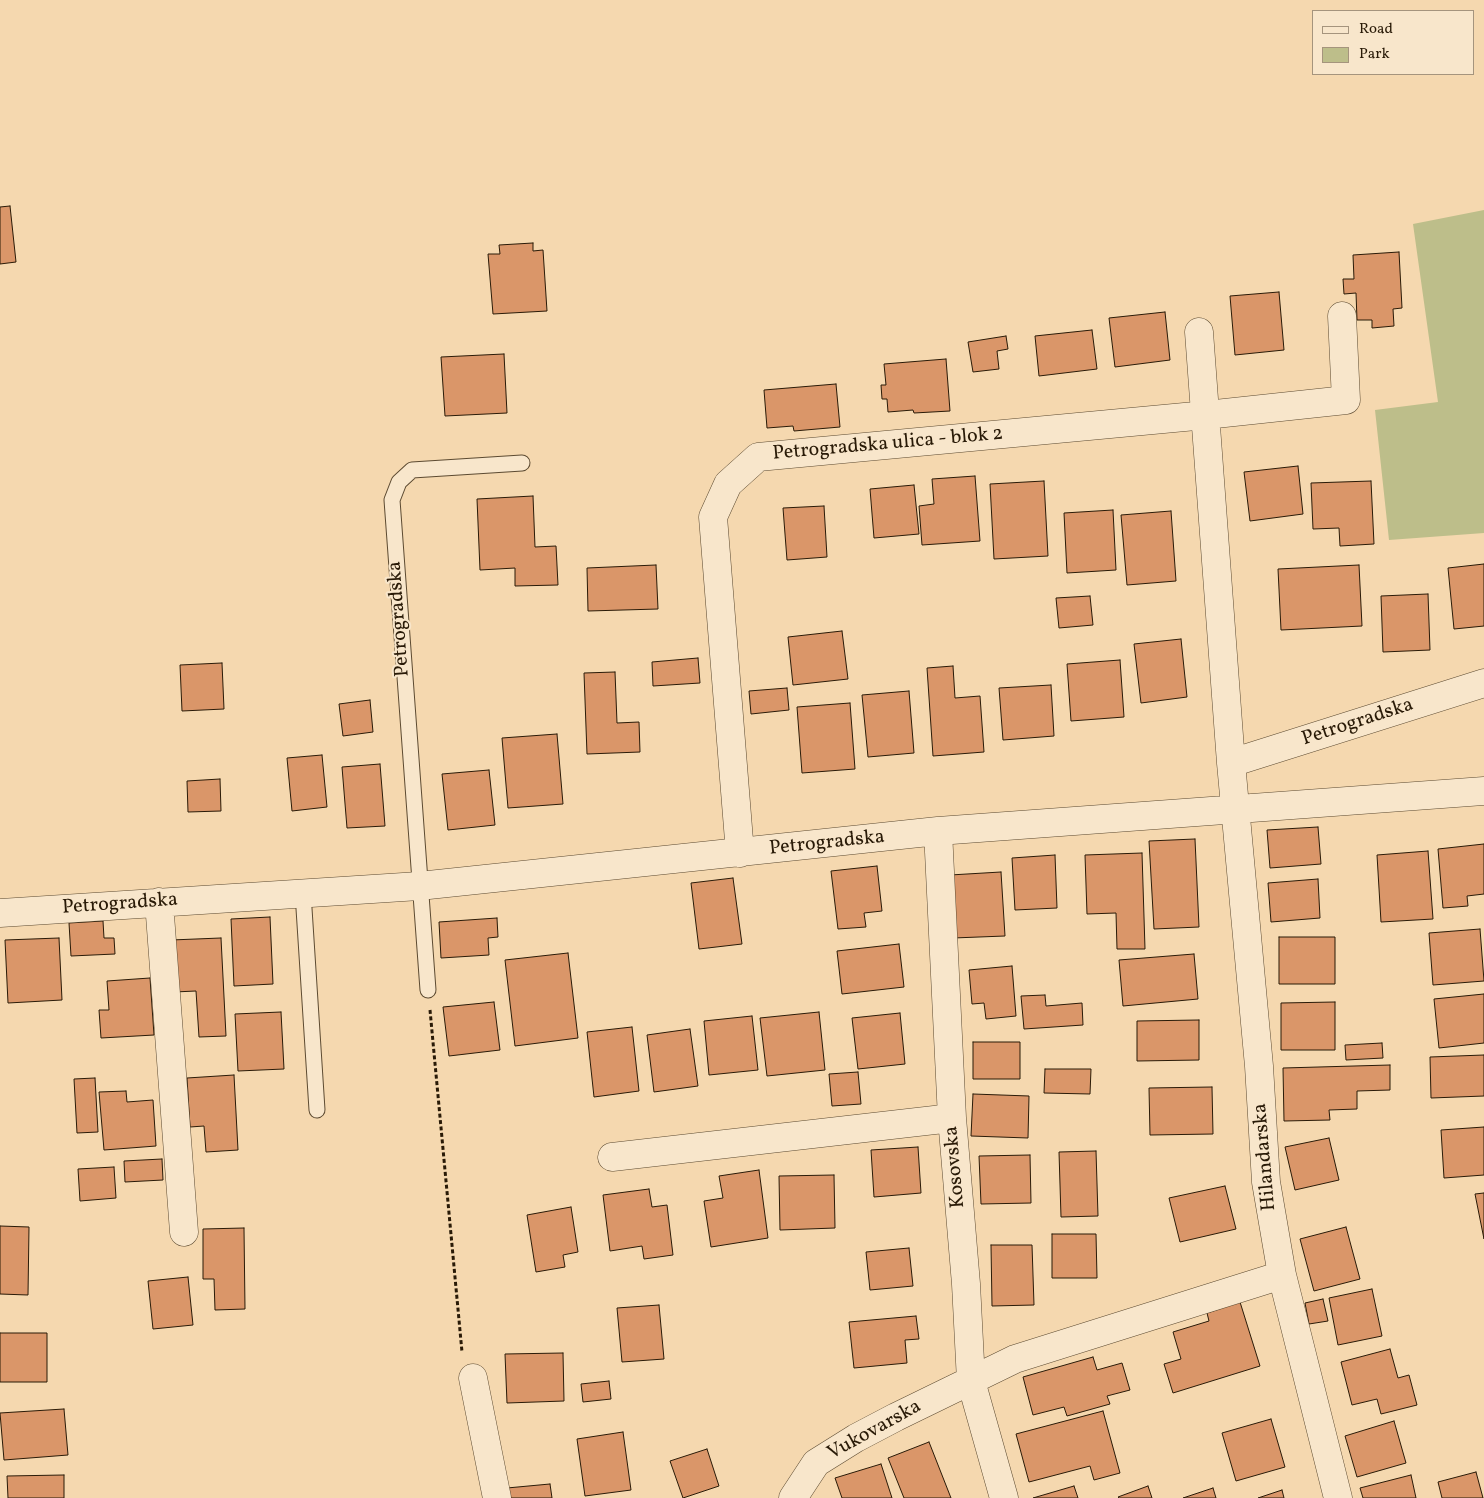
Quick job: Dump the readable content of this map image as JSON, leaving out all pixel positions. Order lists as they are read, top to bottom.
{
  "streets": {
    "street": [
      "Petrogradska ulica - blok 2",
      "Petrogradska",
      "Hilandarska",
      "Kosovska",
      "Vukovarska"
    ]
  },
  "crossings": [
    ["Petrogradska ulica - blok 2", "Petrogradska"],
    ["Petrogradska ulica - blok 2", "Hilandarska"],
    ["Petrogradska", "Hilandarska"],
    ["Petrogradska", "Kosovska"],
    ["Hilandarska", "Vukovarska"],
    ["Kosovska", "Vukovarska"]
  ],
  "legend": ["Road", "Park"]
}
